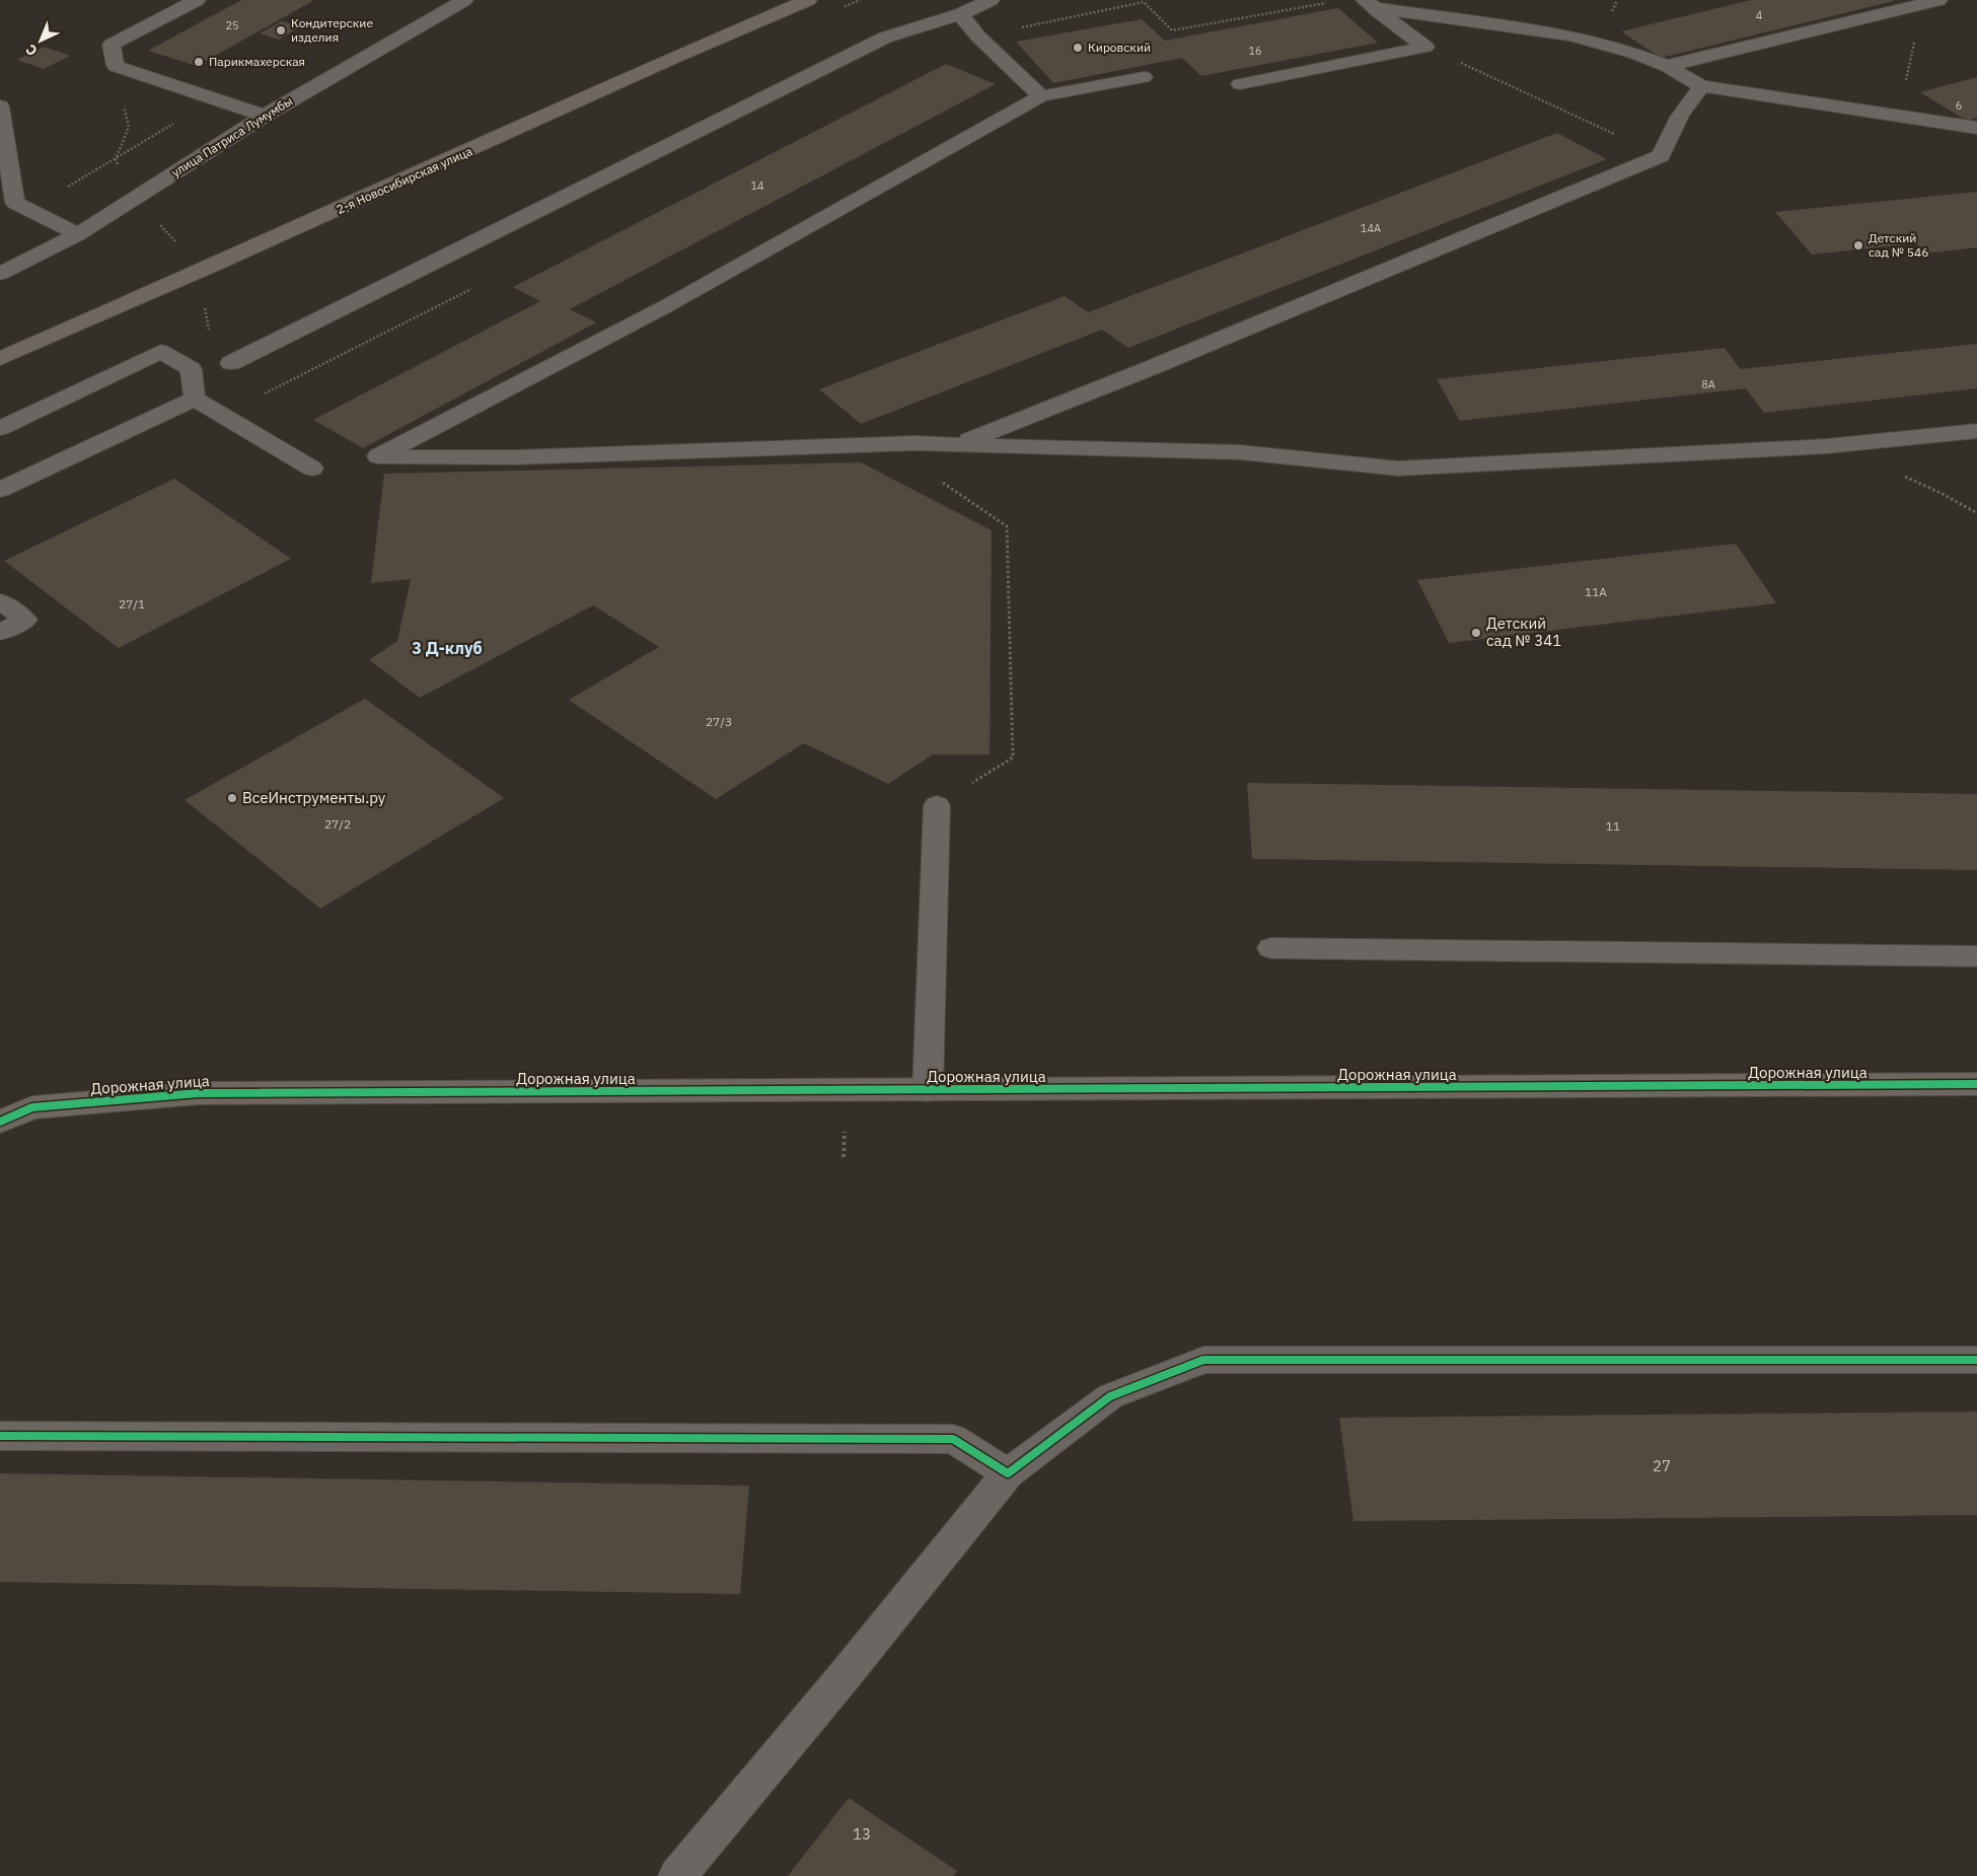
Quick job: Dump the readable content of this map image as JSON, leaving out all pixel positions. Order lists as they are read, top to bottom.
{
  "streets": {
    "main road": ["2-я Новосибирская улица"],
    "street": ["улица Патриса Лумумбы", "Дорожная улица"]
  },
  "districts": ["3 Д-клуб"],
  "places": [
    "Кондитерские изделия",
    "Кировский",
    "Парикмахерская",
    "Детский сад № 546",
    "Детский сад № 341",
    "ВсеИнструменты.ру"
  ],
  "house_numbers": [
    "4",
    "25",
    "16",
    "6",
    "14",
    "14А",
    "8А",
    "11А",
    "27/1",
    "27/3",
    "27/2",
    "11",
    "27",
    "13"
  ],
  "north": "bottom left"
}
